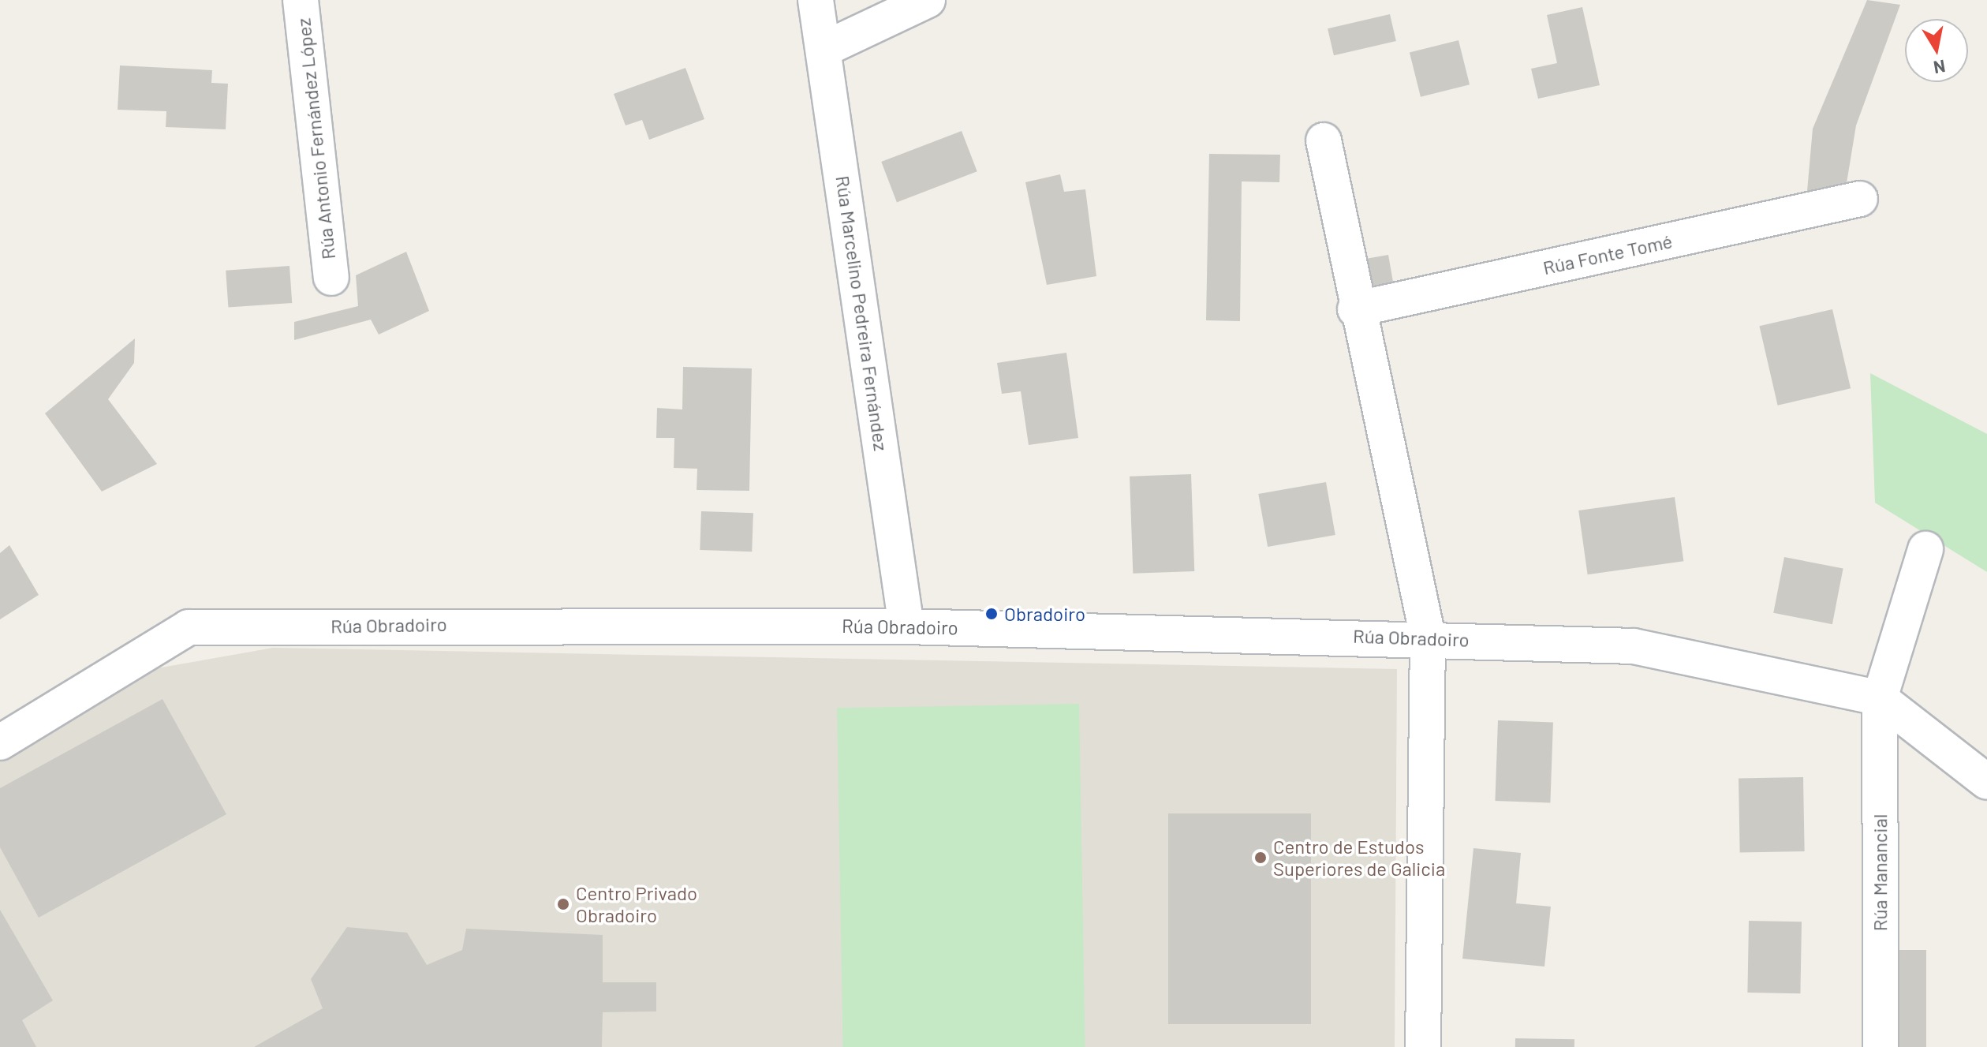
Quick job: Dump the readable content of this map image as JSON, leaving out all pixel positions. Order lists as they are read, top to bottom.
{
  "streets": {
    "street": [
      "Rúa Antonio Fernández López",
      "Rúa Fonte Tomé",
      "Rúa Marcelino Pedreira Fernández",
      "Rúa Obradoiro",
      "Rúa Manancial"
    ]
  },
  "crossings": [
    ["Rúa Marcelino Pedreira Fernández", "Rúa Obradoiro"],
    ["Rúa Obradoiro", "Rúa Manancial"]
  ],
  "places": ["Obradoiro", "Centro de Estudos Superiores de Galicia", "Centro Privado Obradoiro"],
  "north": "bottom"
}
